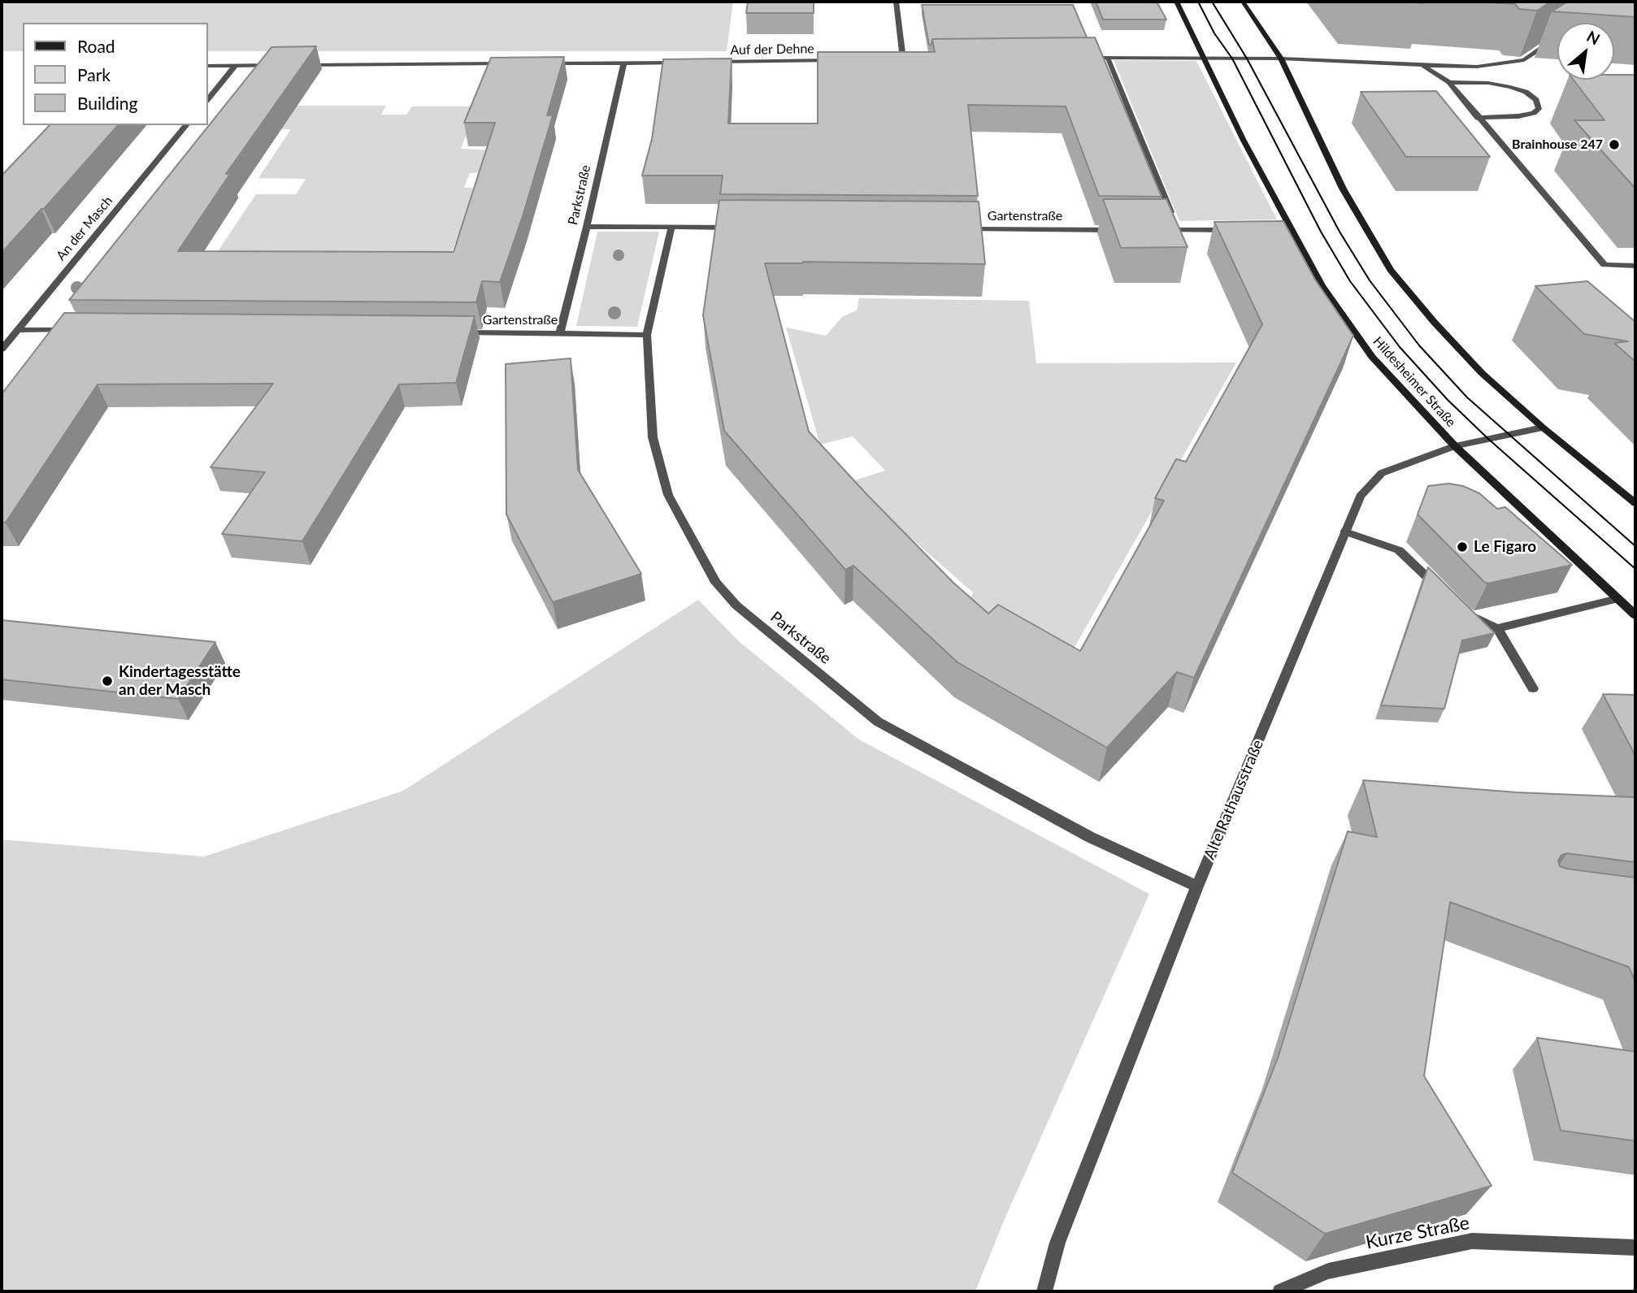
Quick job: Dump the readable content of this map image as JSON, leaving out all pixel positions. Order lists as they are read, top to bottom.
{
  "streets": {
    "main road": ["Hildesheimer Straße"],
    "street": [
      "Auf der Dehne",
      "Parkstraße",
      "Gartenstraße",
      "An der Masch",
      "Alte Rathausstraße",
      "Kurze Straße"
    ]
  },
  "crossings": [
    ["Parkstraße", "Gartenstraße"],
    ["Parkstraße", "Alte Rathausstraße"],
    ["Hildesheimer Straße", "Alte Rathausstraße"]
  ],
  "places": ["Brainhouse 247", "Le Figaro", "Kindertagesstätte an der Masch"],
  "legend": ["Road", "Park", "Building"],
  "north": "top right"
}
